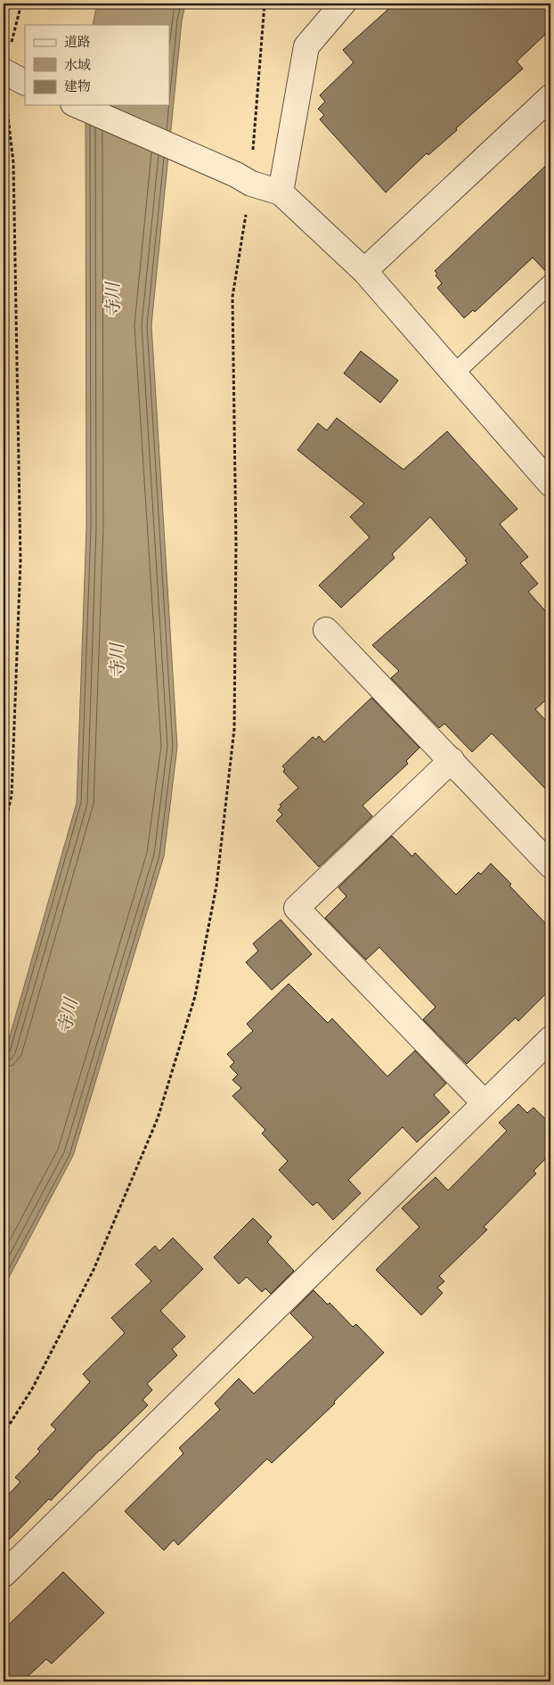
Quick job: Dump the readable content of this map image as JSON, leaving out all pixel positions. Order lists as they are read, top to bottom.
{
  "water": ["寺川"],
  "legend": ["道路", "水域", "建物"]
}
